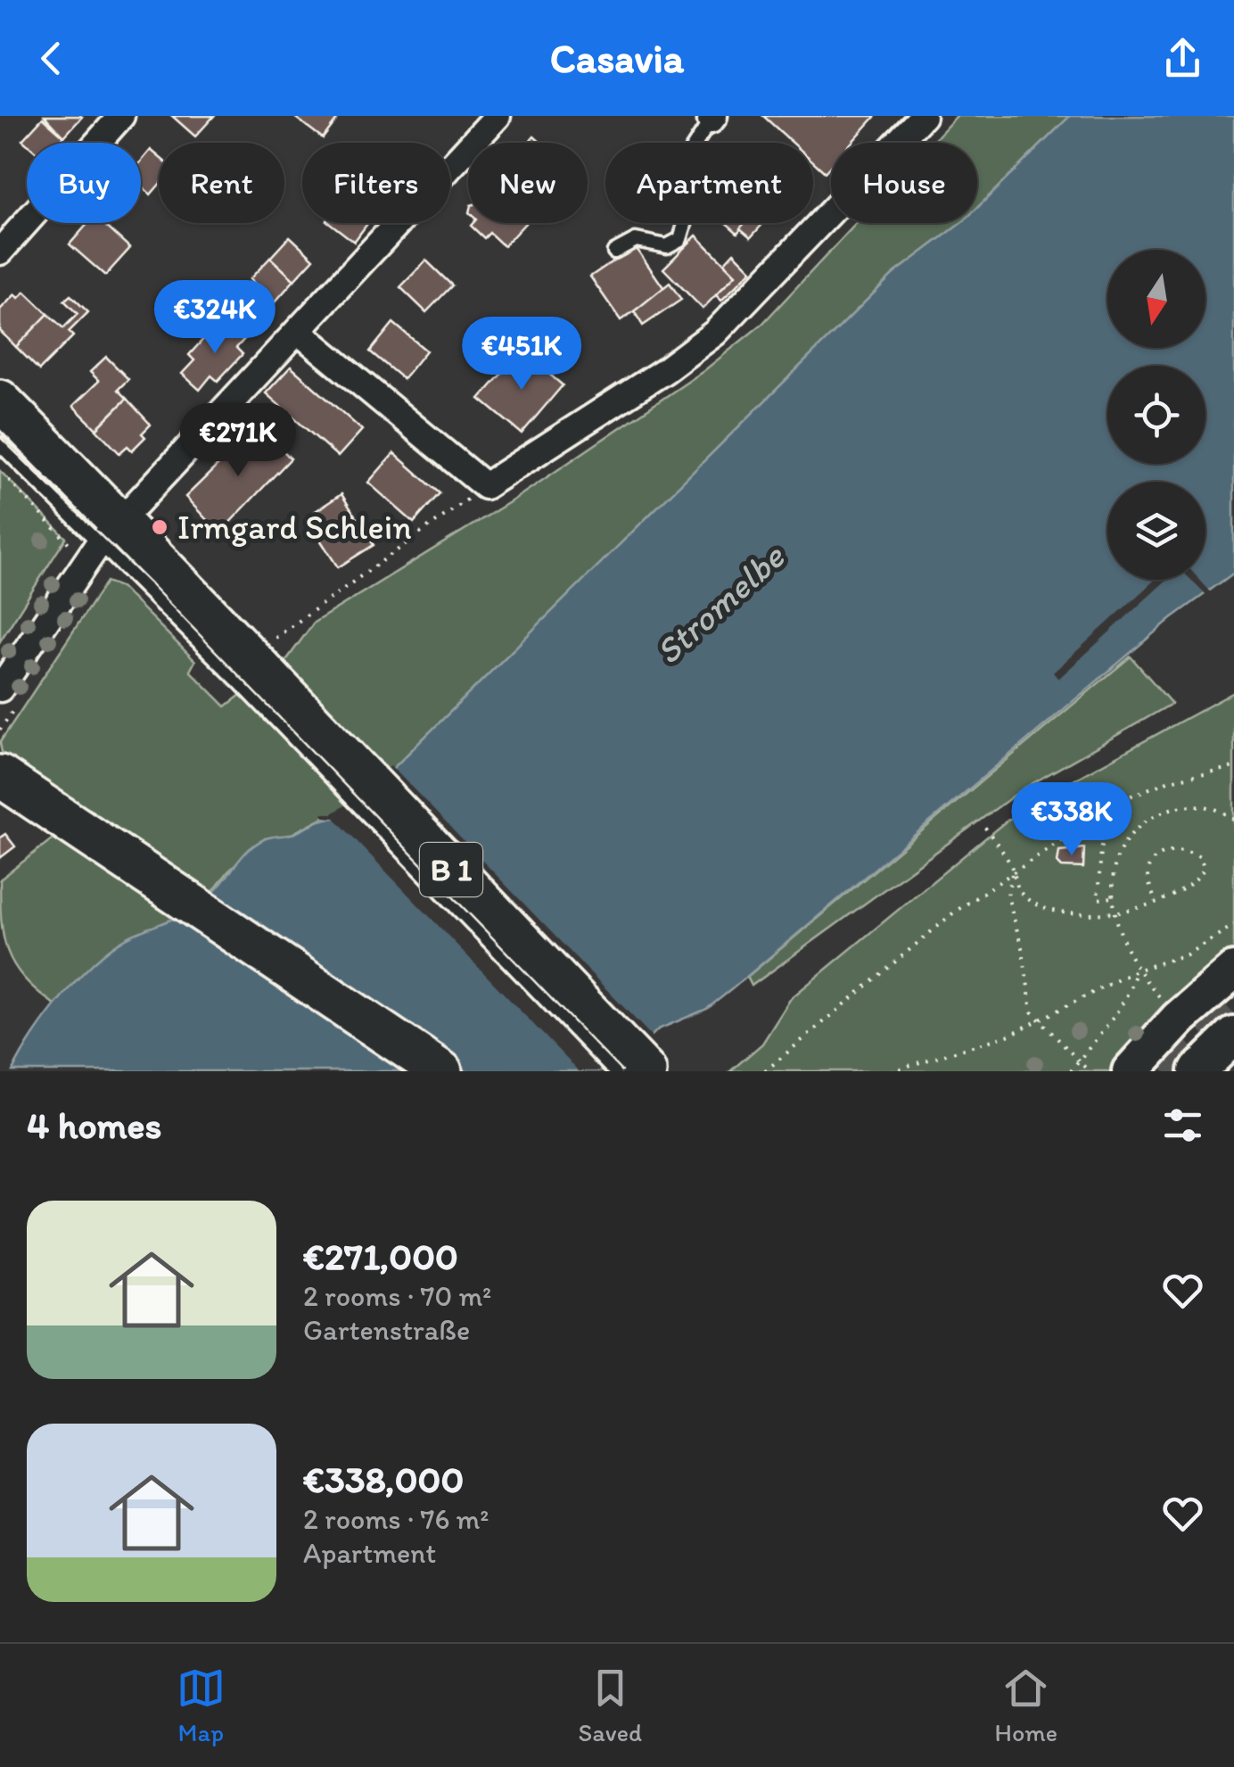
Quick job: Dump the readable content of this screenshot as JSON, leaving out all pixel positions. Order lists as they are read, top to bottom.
{
  "streets": {
    "main road": ["B 1"]
  },
  "water": ["Stromelbe"],
  "places": ["Irmgard Schlein"],
  "north": "bottom",
  "page": {
    "header": "Casavia",
    "chip": [
      "Buy",
      "Rent",
      "Filters",
      "New",
      "Apartment",
      "House"
    ],
    "price": [
      "€324K",
      "€451K",
      "€271K",
      "€338K"
    ],
    "heading": "4 homes",
    "list": [
      {
        "name": "€271,000",
        "note": "2 rooms · 70 m² · Gartenstraße"
      },
      {
        "name": "€338,000",
        "note": "2 rooms · 76 m² · Apartment"
      }
    ],
    "tabs": ["Map", "Saved", "Home"]
  }
}
